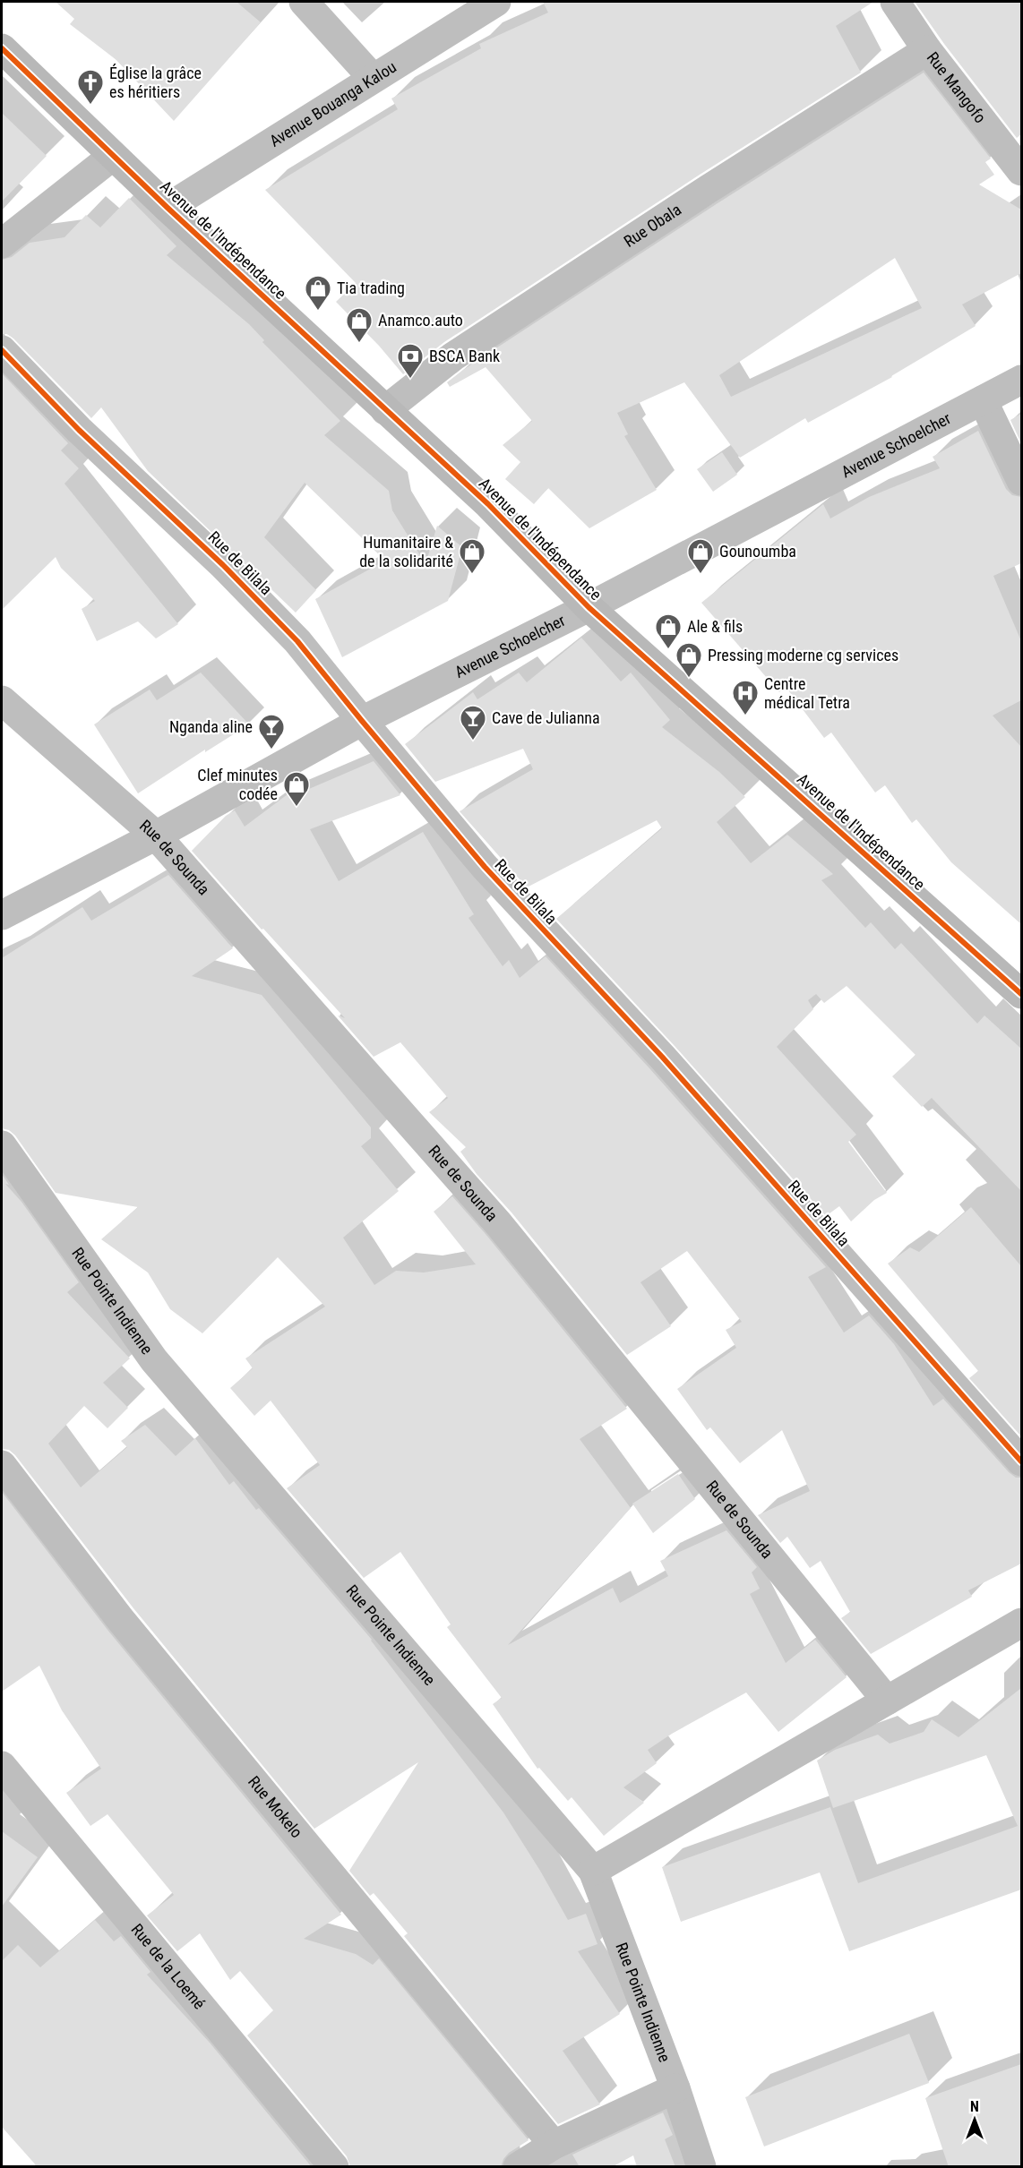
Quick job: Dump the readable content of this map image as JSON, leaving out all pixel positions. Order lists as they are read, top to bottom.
{
  "streets": {
    "street": [
      "Rue Mangofo",
      "Avenue Bouanga Kalou",
      "Rue Obala",
      "Avenue de l'Indépendance",
      "Avenue Schoelcher",
      "Rue de Bilala",
      "Rue de Sounda",
      "Rue Pointe Indienne",
      "Rue Mokelo",
      "Rue de la Loemé"
    ]
  },
  "crossings": [
    ["Rue Mangofo", "Rue Obala"],
    ["Avenue Bouanga Kalou", "Avenue de l'Indépendance"],
    ["Rue Obala", "Avenue de l'Indépendance"],
    ["Avenue de l'Indépendance", "Avenue Schoelcher"],
    ["Avenue Schoelcher", "Rue de Bilala"],
    ["Avenue Schoelcher", "Rue de Sounda"]
  ],
  "places": {
    "church": ["Église la grâce es héritiers"],
    "shop": [
      "Tia trading",
      "Anamco.auto",
      "Humanitaire & de la solidarité",
      "Gounoumba",
      "Ale & fils",
      "Pressing moderne cg services",
      "Clef minutes codée"
    ],
    "bank": ["BSCA Bank"],
    "hospital": ["Centre médical Tetra"],
    "bar": ["Cave de Julianna", "Nganda aline"]
  },
  "north": "top"
}
